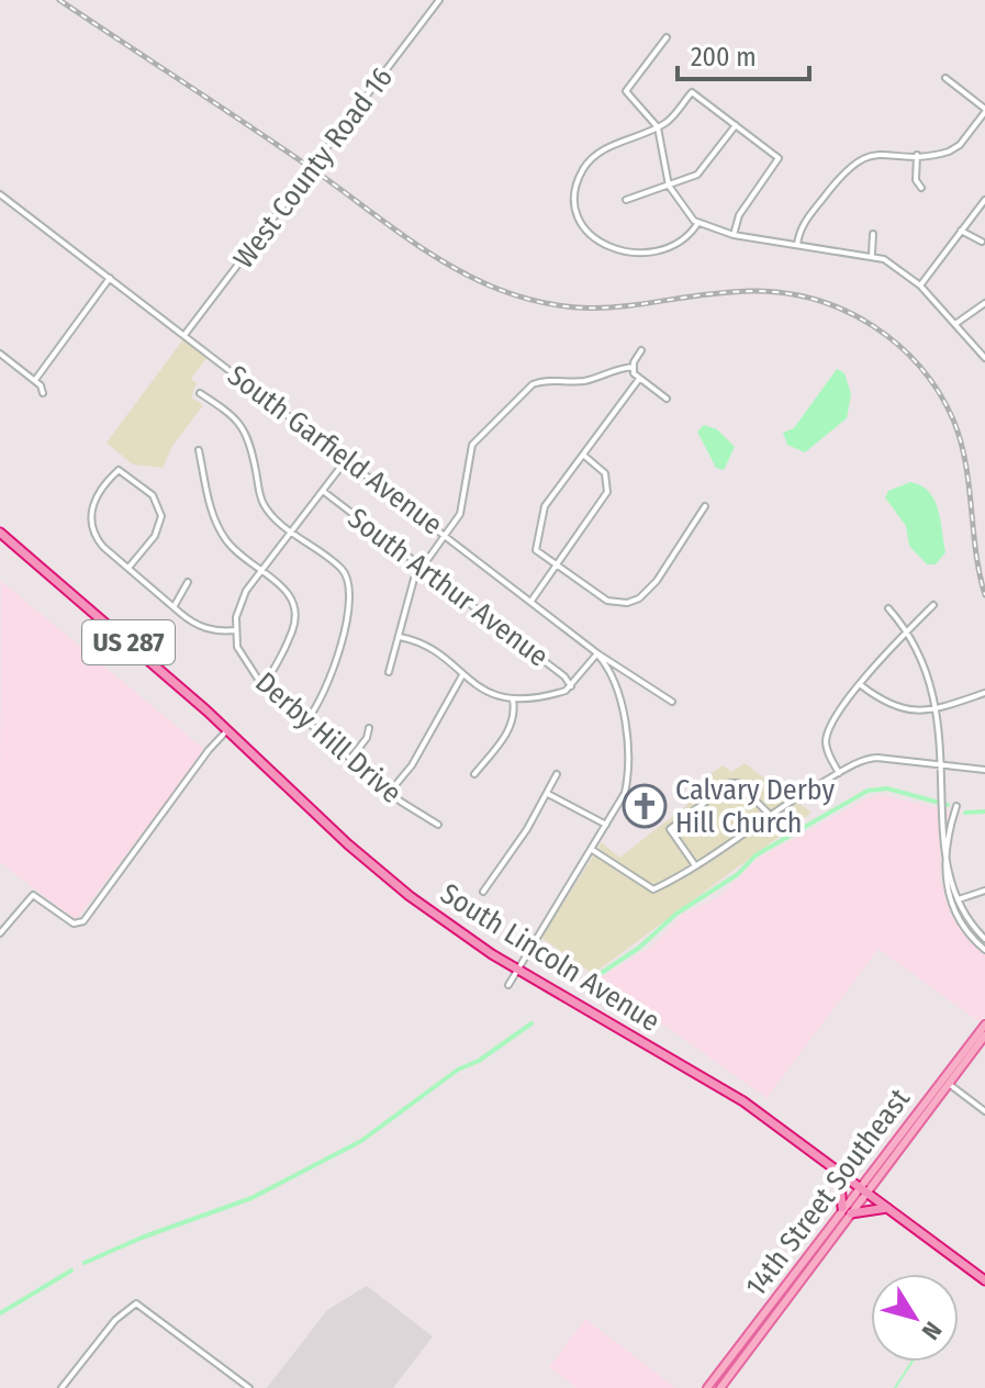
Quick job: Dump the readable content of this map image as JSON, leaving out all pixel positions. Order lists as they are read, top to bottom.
{
  "streets": {
    "highway": ["US 287", "South Lincoln Avenue"],
    "main road": ["14th Street Southeast"],
    "street": [
      "West County Road 16",
      "South Garfield Avenue",
      "South Arthur Avenue",
      "Derby Hill Drive"
    ]
  },
  "crossings": [
    ["West County Road 16", "South Garfield Avenue"],
    ["South Lincoln Avenue", "14th Street Southeast"]
  ],
  "places": {
    "church": ["Calvary Derby Hill Church"]
  },
  "scale_bar": "200 m",
  "north": "bottom right"
}
